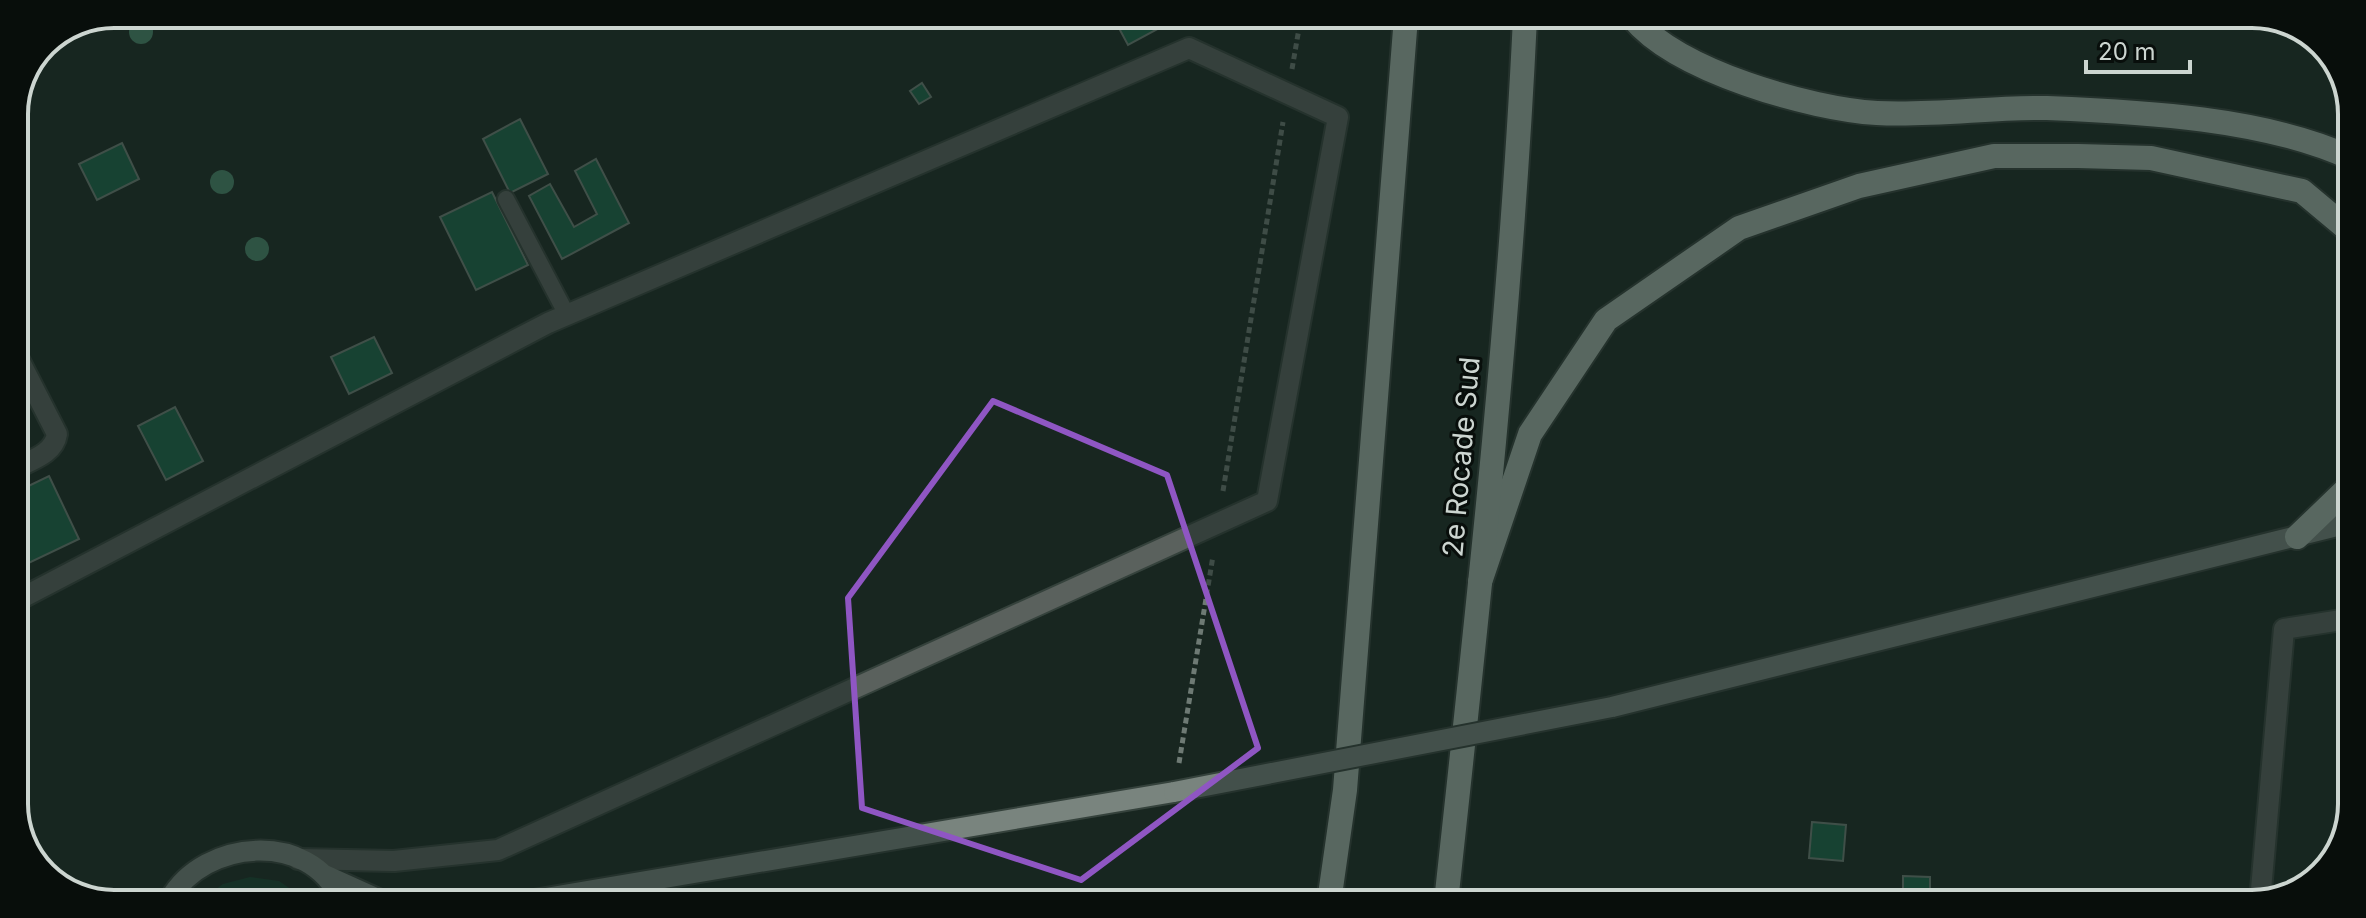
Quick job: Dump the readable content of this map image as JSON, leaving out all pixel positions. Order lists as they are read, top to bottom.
{
  "streets": {
    "highway": ["2e Rocade Sud"]
  },
  "scale_bar": "20 m"
}
